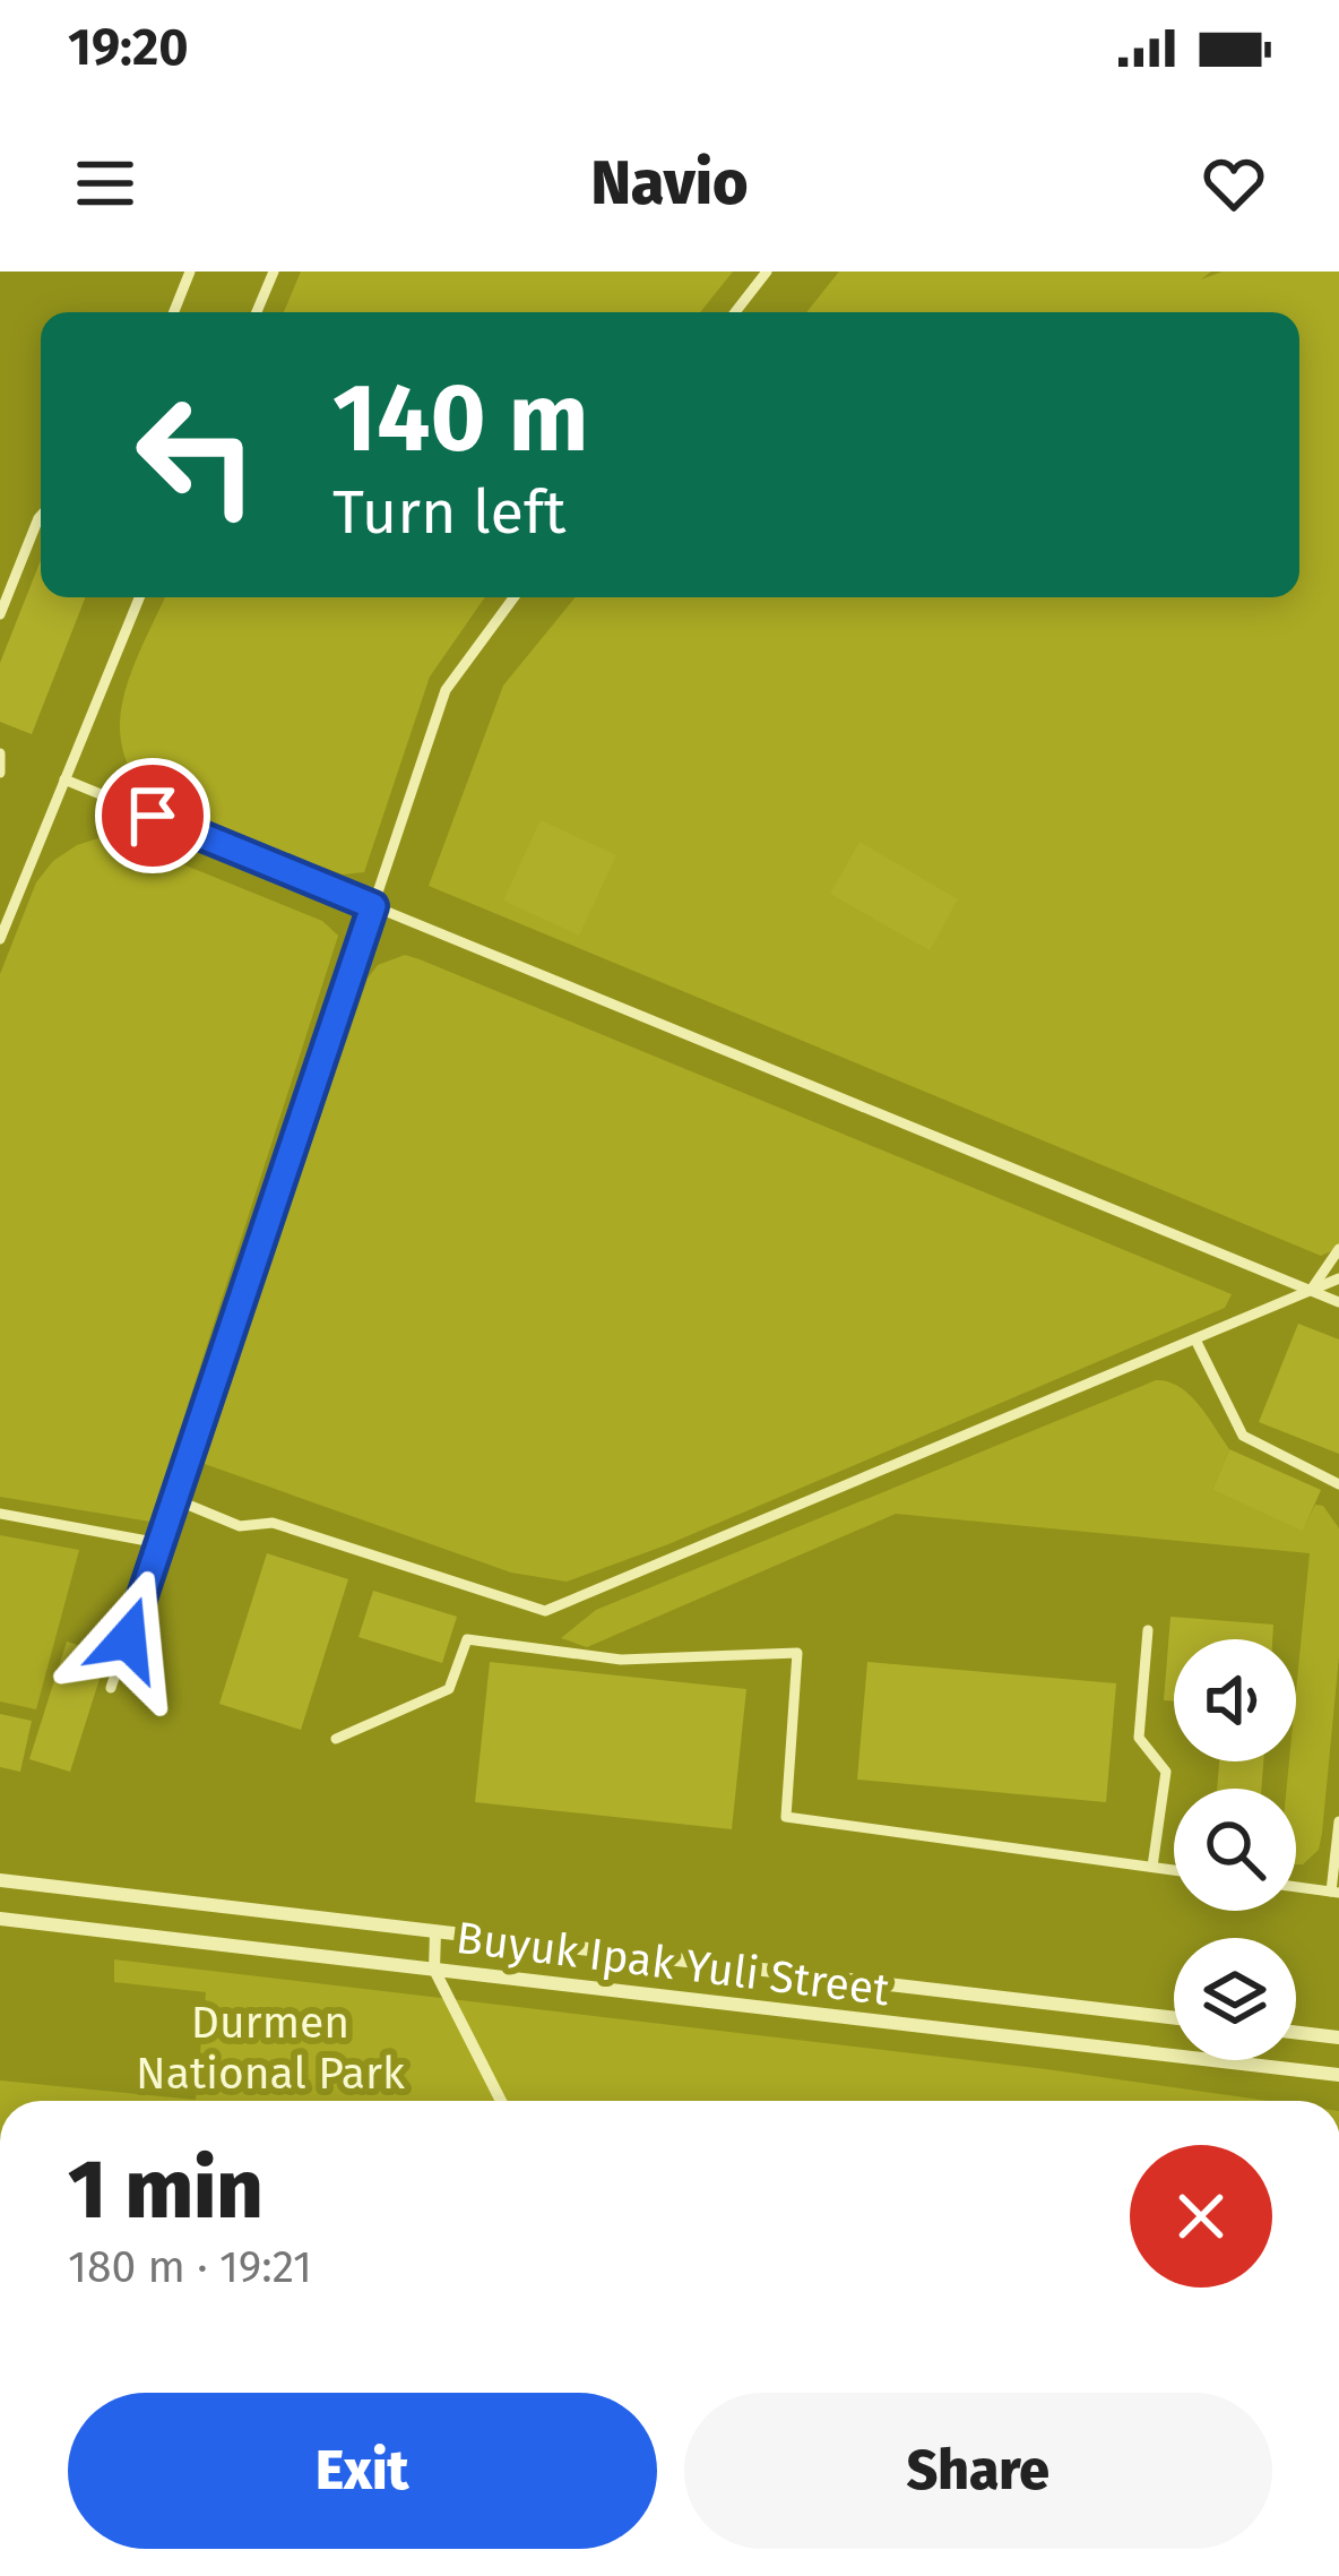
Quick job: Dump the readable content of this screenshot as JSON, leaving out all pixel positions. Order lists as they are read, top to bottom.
{
  "streets": {
    "street": ["Buyuk Ipak Yuli Street"]
  },
  "parks": ["Durmen National Park"],
  "page": {
    "status": "19:20",
    "header": "Navio",
    "turn": ["140 m", "Turn left"],
    "heading": ["1 min", "180 m · 19:21"],
    "buttons": ["Exit", "Share"]
  }
}
